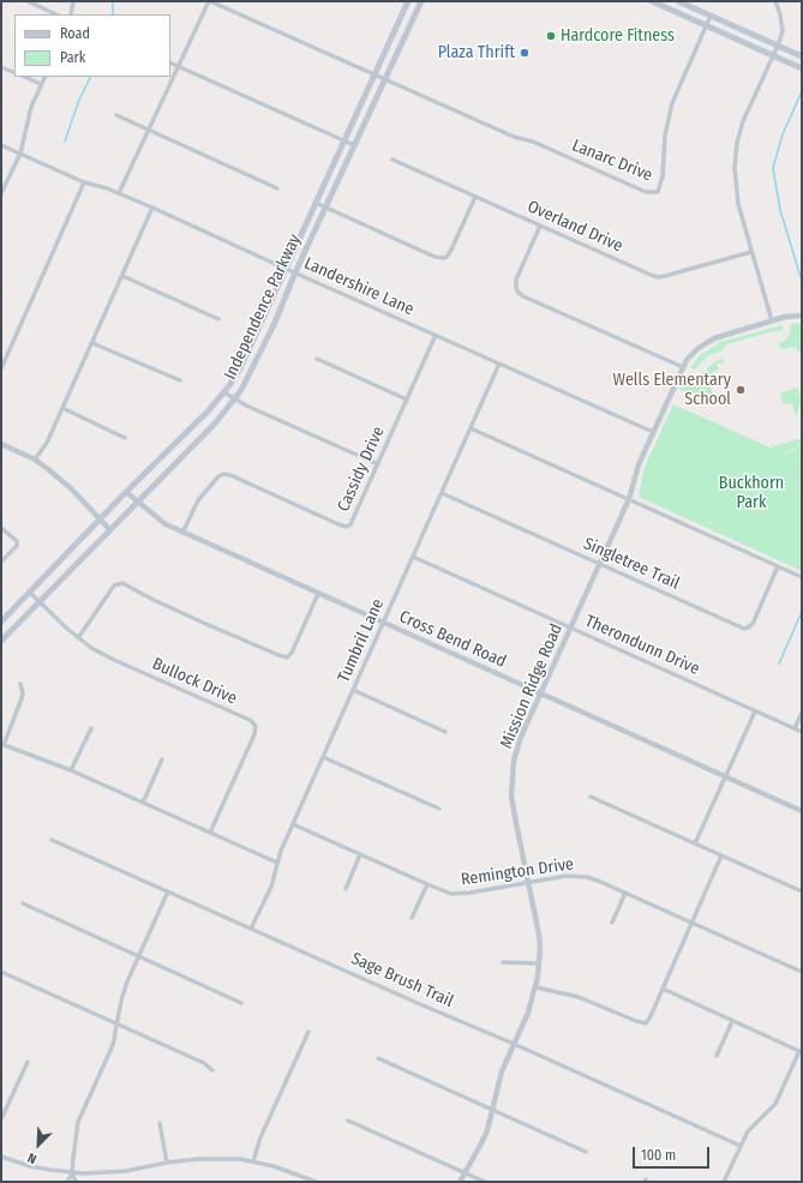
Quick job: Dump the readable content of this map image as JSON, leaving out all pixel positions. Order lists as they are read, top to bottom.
{
  "streets": {
    "main road": ["Independence Parkway"],
    "street": [
      "Lanarc Drive",
      "Overland Drive",
      "Landershire Lane",
      "Cassidy Drive",
      "Singletree Trail",
      "Cross Bend Road",
      "Tumbril Lane",
      "Therondunn Drive",
      "Bullock Drive",
      "Mission Ridge Road",
      "Remington Drive",
      "Sage Brush Trail"
    ]
  },
  "crossings": [
    ["Lanarc Drive", "Independence Parkway"],
    ["Landershire Lane", "Independence Parkway"],
    ["Landershire Lane", "Cassidy Drive"],
    ["Landershire Lane", "Tumbril Lane"],
    ["Landershire Lane", "Mission Ridge Road"],
    ["Independence Parkway", "Cross Bend Road"],
    ["Independence Parkway", "Bullock Drive"],
    ["Cassidy Drive", "Cross Bend Road"],
    ["Singletree Trail", "Tumbril Lane"],
    ["Singletree Trail", "Mission Ridge Road"],
    ["Cross Bend Road", "Tumbril Lane"],
    ["Cross Bend Road", "Mission Ridge Road"],
    ["Tumbril Lane", "Therondunn Drive"],
    ["Tumbril Lane", "Remington Drive"],
    ["Tumbril Lane", "Sage Brush Trail"],
    ["Therondunn Drive", "Mission Ridge Road"],
    ["Mission Ridge Road", "Remington Drive"],
    ["Mission Ridge Road", "Sage Brush Trail"]
  ],
  "parks": ["Buckhorn Park"],
  "places": ["Hardcore Fitness", "Plaza Thrift", "Wells Elementary School"],
  "legend": ["Road", "Park"],
  "scale_bar": "100 m",
  "north": "bottom left"
}
